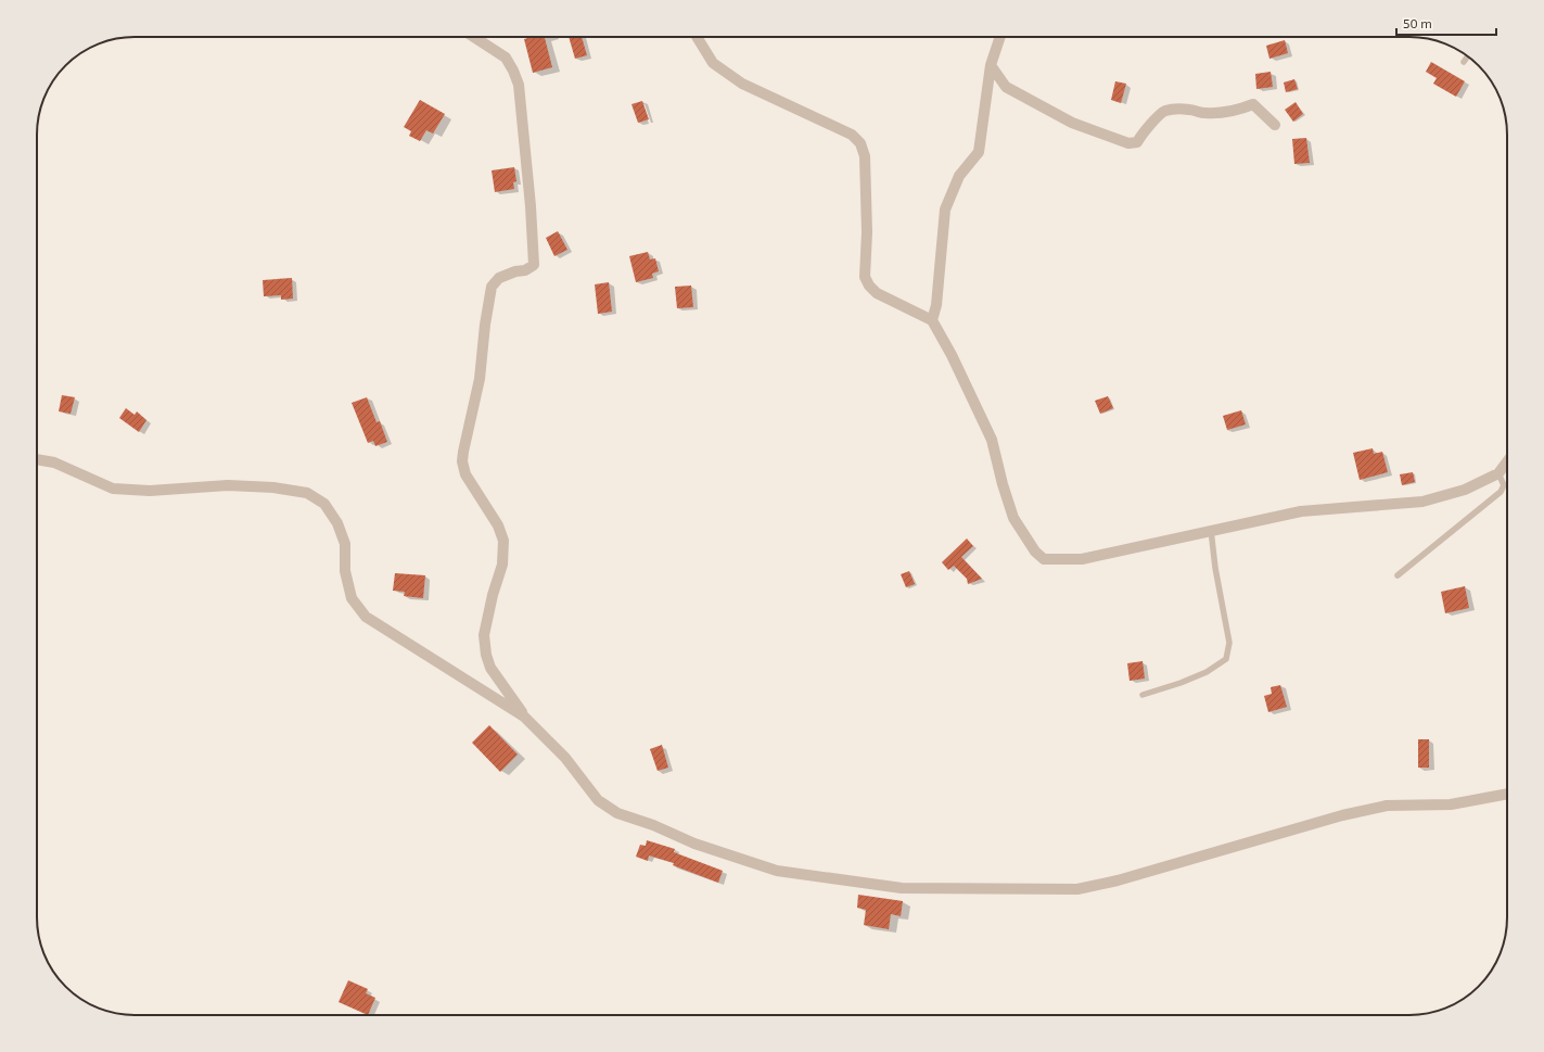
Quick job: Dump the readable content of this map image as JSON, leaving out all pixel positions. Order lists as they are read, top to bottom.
{
  "scale_bar": "50 m"
}
